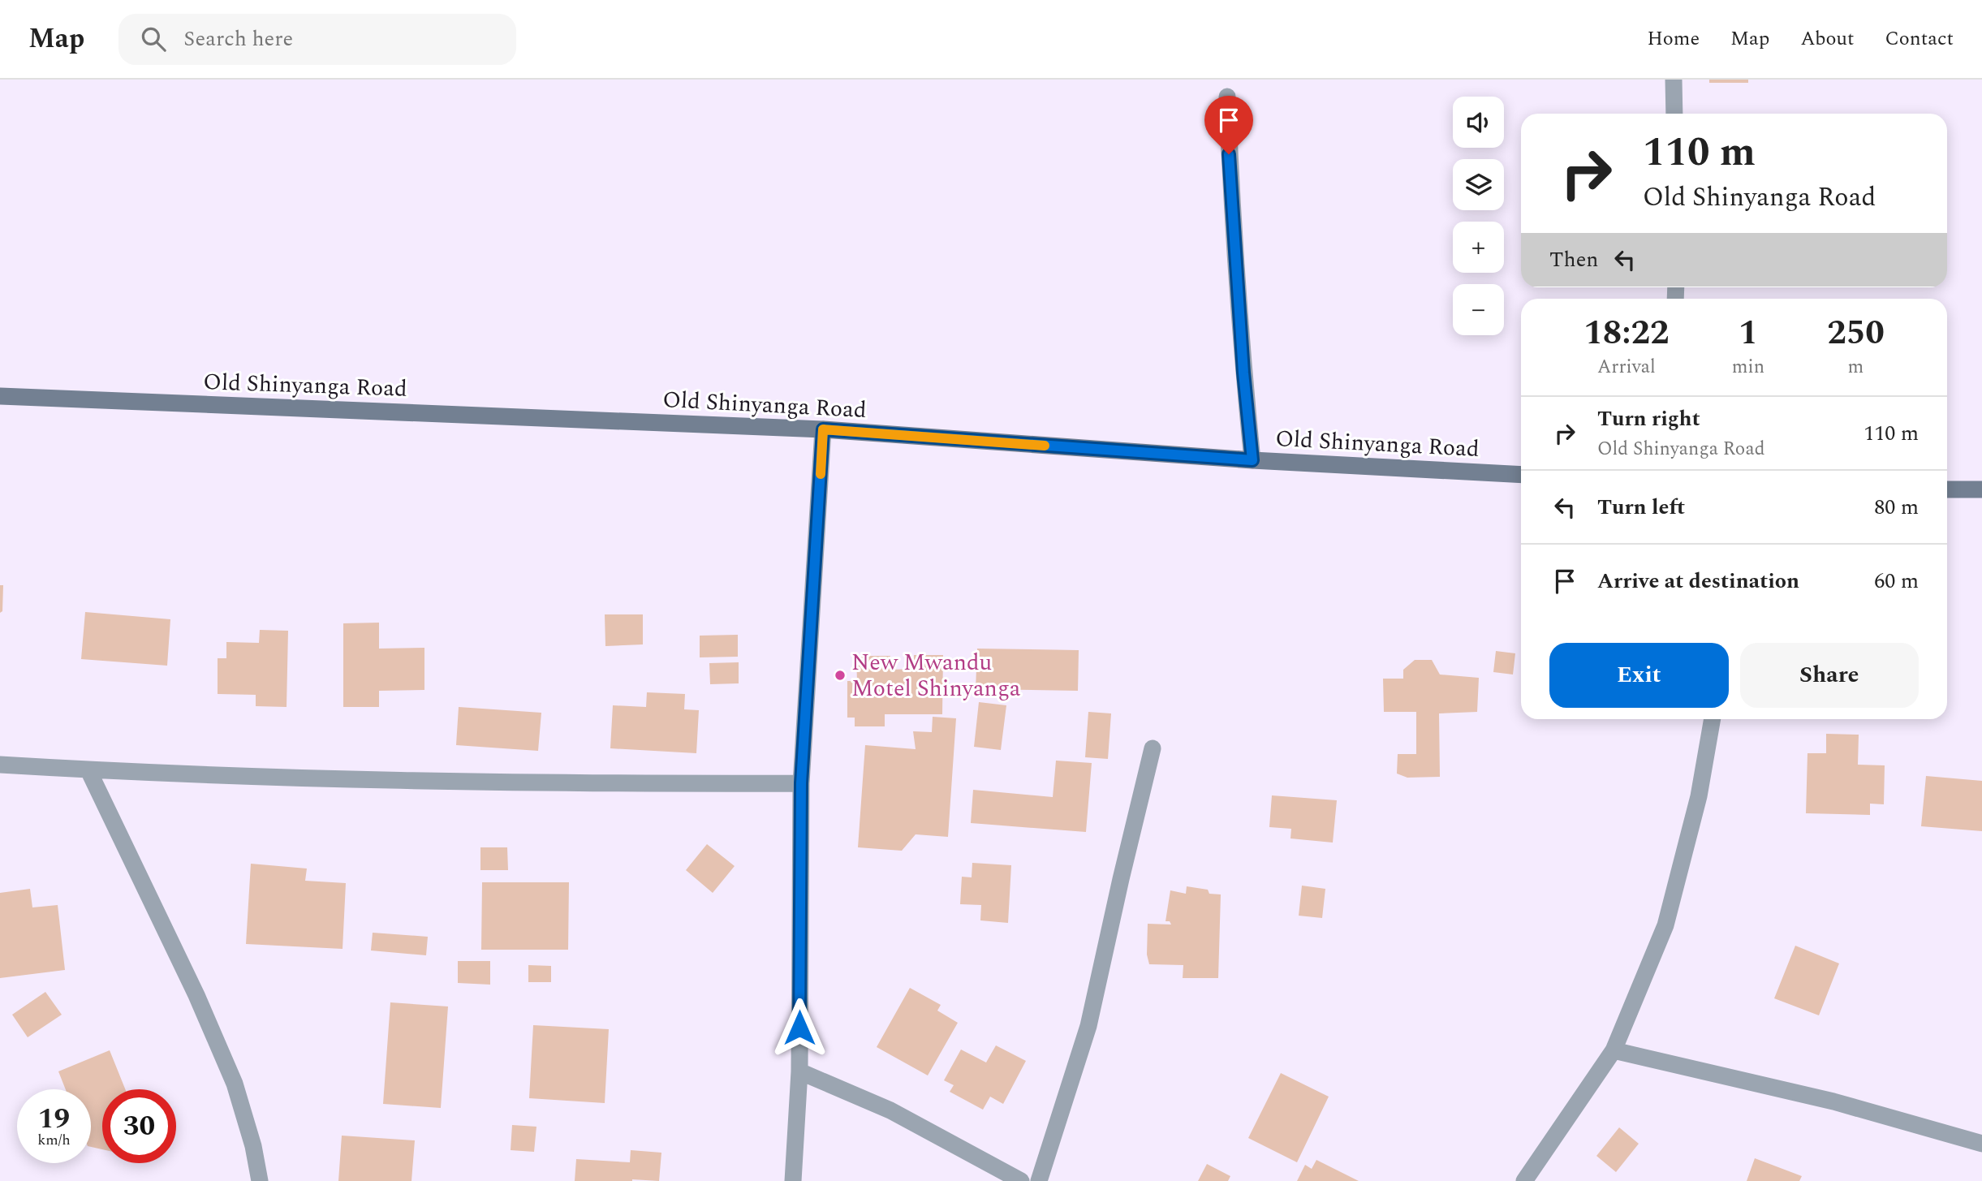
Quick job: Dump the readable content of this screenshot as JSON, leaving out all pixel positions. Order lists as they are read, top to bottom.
{
  "streets": {
    "main road": ["Old Shinyanga Road"]
  },
  "places": ["New Mwandu Motel Shinyanga"],
  "page": {
    "header": "Map",
    "search": "Search here",
    "nav": [
      "Home",
      "Map",
      "About",
      "Contact"
    ],
    "map_buttons": ["+", "−"],
    "turn": ["110 m", "Old Shinyanga Road"],
    "then": "Then",
    "eta": [
      "18:22",
      "Arrival",
      "1",
      "min",
      "250",
      "m"
    ],
    "list": [
      {
        "name": "Turn right",
        "note": "Old Shinyanga Road",
        "value": "110 m"
      },
      {
        "name": "Turn left",
        "value": "80 m"
      },
      {
        "name": "Arrive at destination",
        "value": "60 m"
      }
    ],
    "buttons": ["Exit", "Share"],
    "speed": "19 km/h",
    "limit": "30"
  }
}
